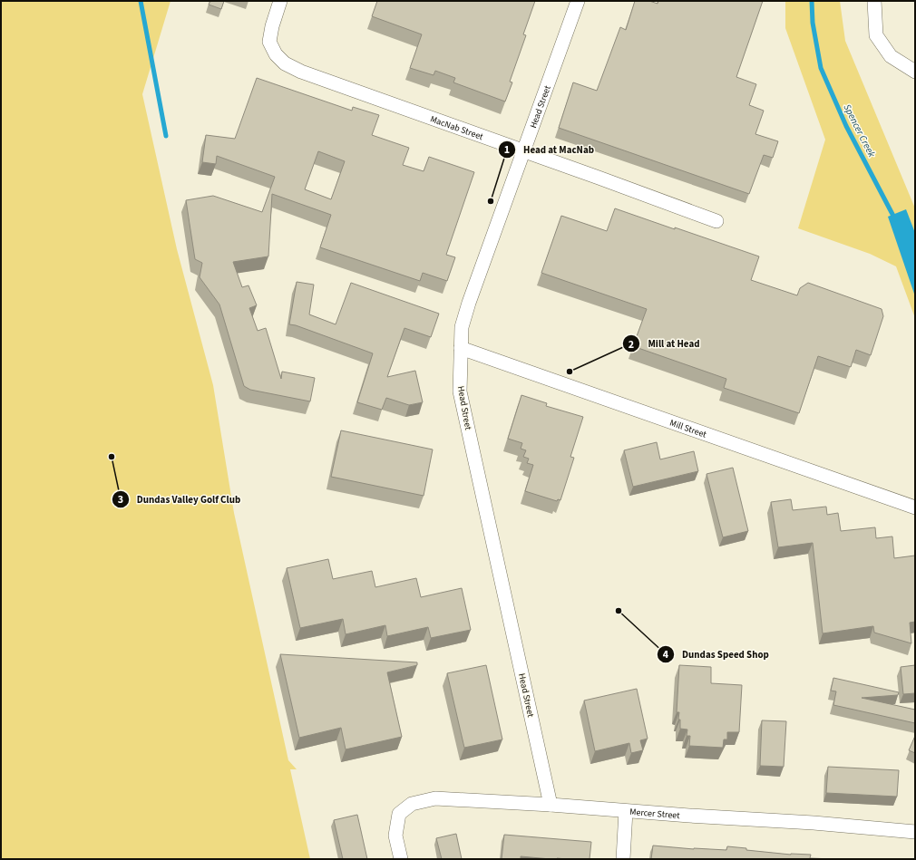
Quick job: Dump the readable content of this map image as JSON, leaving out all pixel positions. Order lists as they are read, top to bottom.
{
  "streets": {
    "street": [
      "Head Street",
      "MacNab Street",
      "Mill Street",
      "Mercer Street"
    ]
  },
  "crossings": [
    ["Head Street", "MacNab Street"],
    ["Head Street", "Mill Street"],
    ["Head Street", "Mercer Street"]
  ],
  "water": ["Spencer Creek"],
  "places": [
    "Head at MacNab",
    "Mill at Head",
    "Dundas Valley Golf Club",
    "Dundas Speed Shop"
  ]
}
